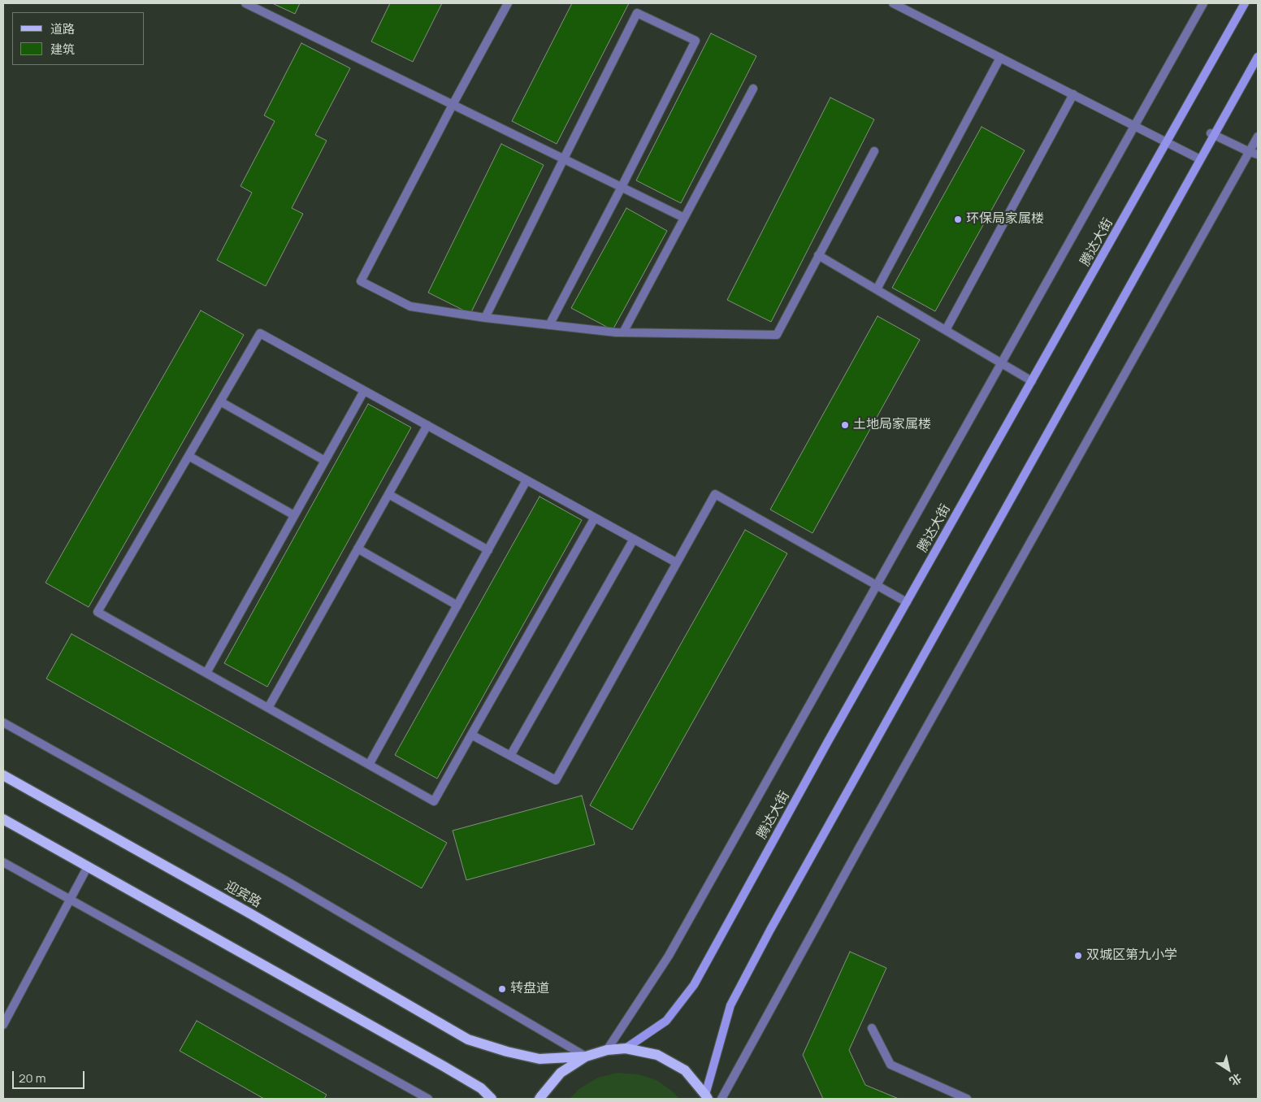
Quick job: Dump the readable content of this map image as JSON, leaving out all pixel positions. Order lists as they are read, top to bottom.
{
  "streets": {
    "main road": ["腾达大街", "迎宾路"]
  },
  "places": [
    "环保局家属楼",
    "土地局家属楼",
    "双城区第九小学",
    "转盘道"
  ],
  "legend": ["道路", "建筑"],
  "scale_bar": "20 m",
  "north": "bottom right"
}
